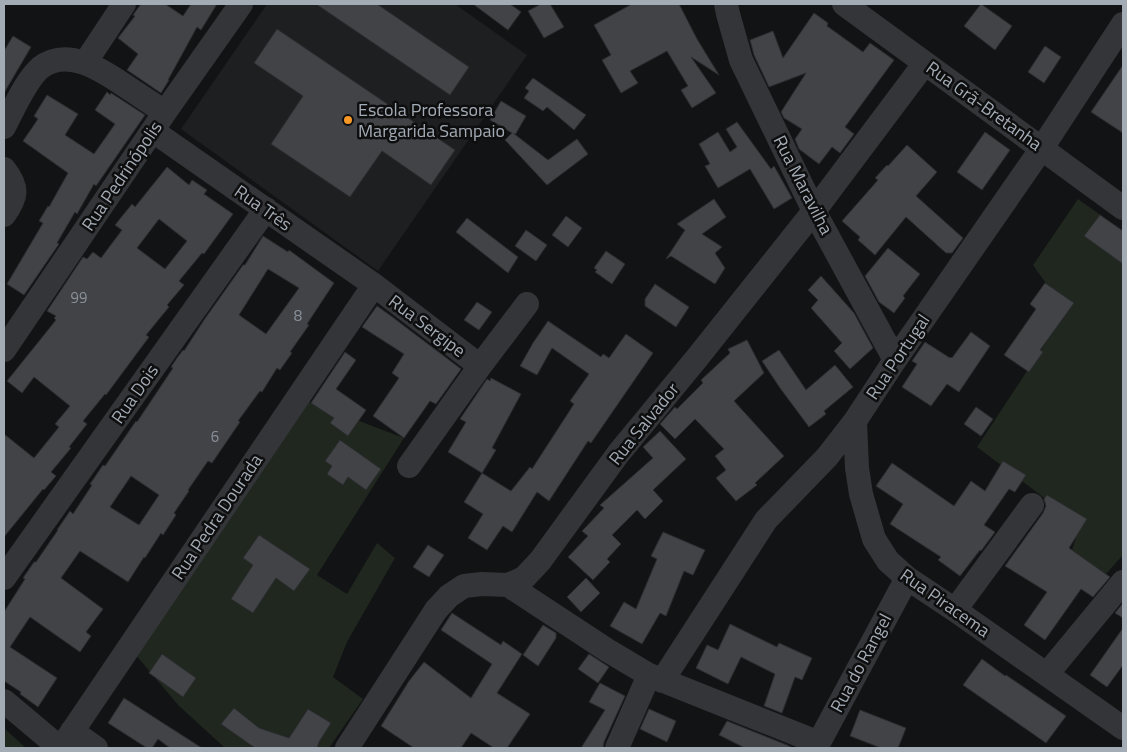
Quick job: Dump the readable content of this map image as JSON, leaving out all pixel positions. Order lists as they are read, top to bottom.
{
  "streets": {
    "street": [
      "Rua Grã-Bretanha",
      "Rua Pedrinópolis",
      "Rua Maravilha",
      "Rua Três",
      "Rua Sergipe",
      "Rua Portugal",
      "Rua Dois",
      "Rua Salvador",
      "Rua Pedra Dourada",
      "Rua Piracema",
      "Rua do Rangel"
    ]
  },
  "crossings": [
    ["Rua Grã-Bretanha", "Rua Portugal"],
    ["Rua Grã-Bretanha", "Rua Salvador"],
    ["Rua Pedrinópolis", "Rua Três"],
    ["Rua Maravilha", "Rua Portugal"],
    ["Rua Maravilha", "Rua Salvador"],
    ["Rua Três", "Rua Sergipe"],
    ["Rua Três", "Rua Dois"],
    ["Rua Três", "Rua Pedra Dourada"],
    ["Rua Sergipe", "Rua Pedra Dourada"],
    ["Rua Portugal", "Rua Piracema"],
    ["Rua Piracema", "Rua do Rangel"]
  ],
  "places": ["Escola Professora Margarida Sampaio"],
  "house_numbers": ["99", "8", "6"]
}
